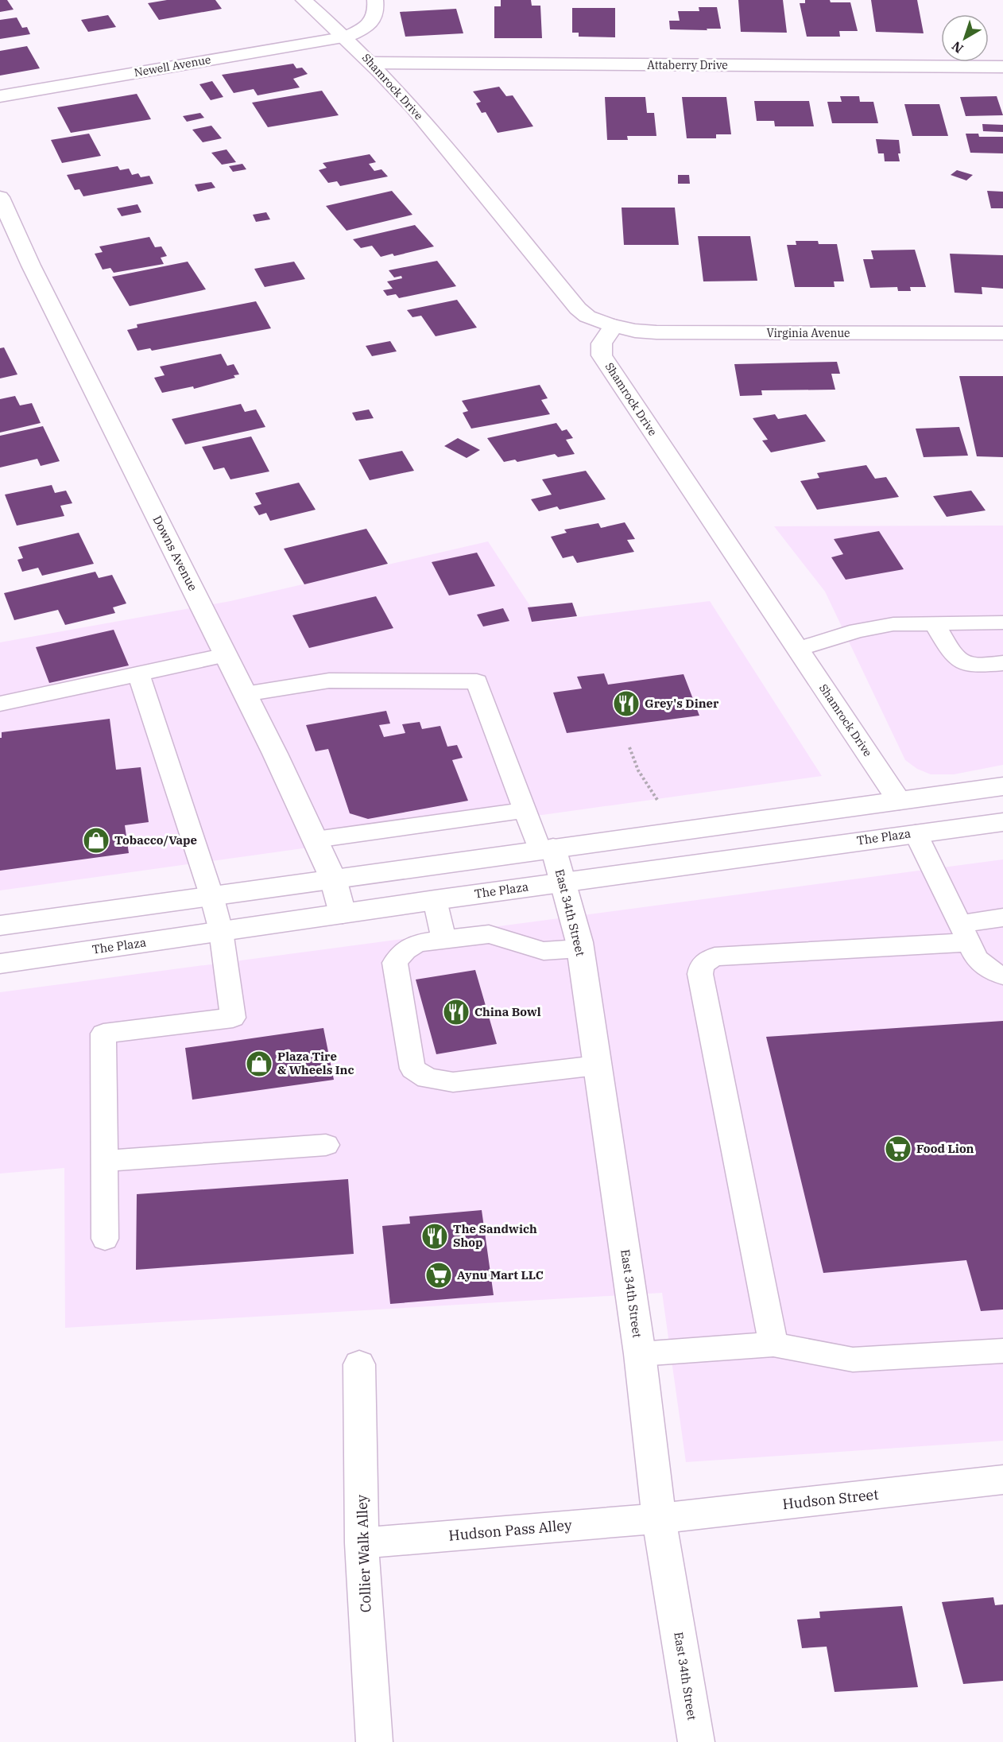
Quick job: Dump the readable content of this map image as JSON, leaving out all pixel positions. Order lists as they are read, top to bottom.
{
  "streets": {
    "street": [
      "Attaberry Drive",
      "Newell Avenue",
      "Shamrock Drive",
      "Virginia Avenue",
      "Downs Avenue",
      "The Plaza",
      "East 34th Street",
      "Hudson Street",
      "Hudson Pass Alley",
      "Collier Walk Alley"
    ]
  },
  "crossings": [
    ["Attaberry Drive", "Shamrock Drive"],
    ["Newell Avenue", "Shamrock Drive"],
    ["Shamrock Drive", "Virginia Avenue"],
    ["Downs Avenue", "The Plaza"],
    ["The Plaza", "East 34th Street"],
    ["East 34th Street", "Hudson Street"],
    ["East 34th Street", "Hudson Pass Alley"],
    ["Hudson Street", "Hudson Pass Alley"],
    ["Hudson Pass Alley", "Collier Walk Alley"]
  ],
  "places": {
    "restaurant": ["Grey's Diner", "China Bowl", "The Sandwich Shop"],
    "shop": ["Tobacco/Vape", "Plaza Tire & Wheels Inc"],
    "supermarket": ["Food Lion", "Aynu Mart LLC"]
  },
  "north": "bottom left"
}
